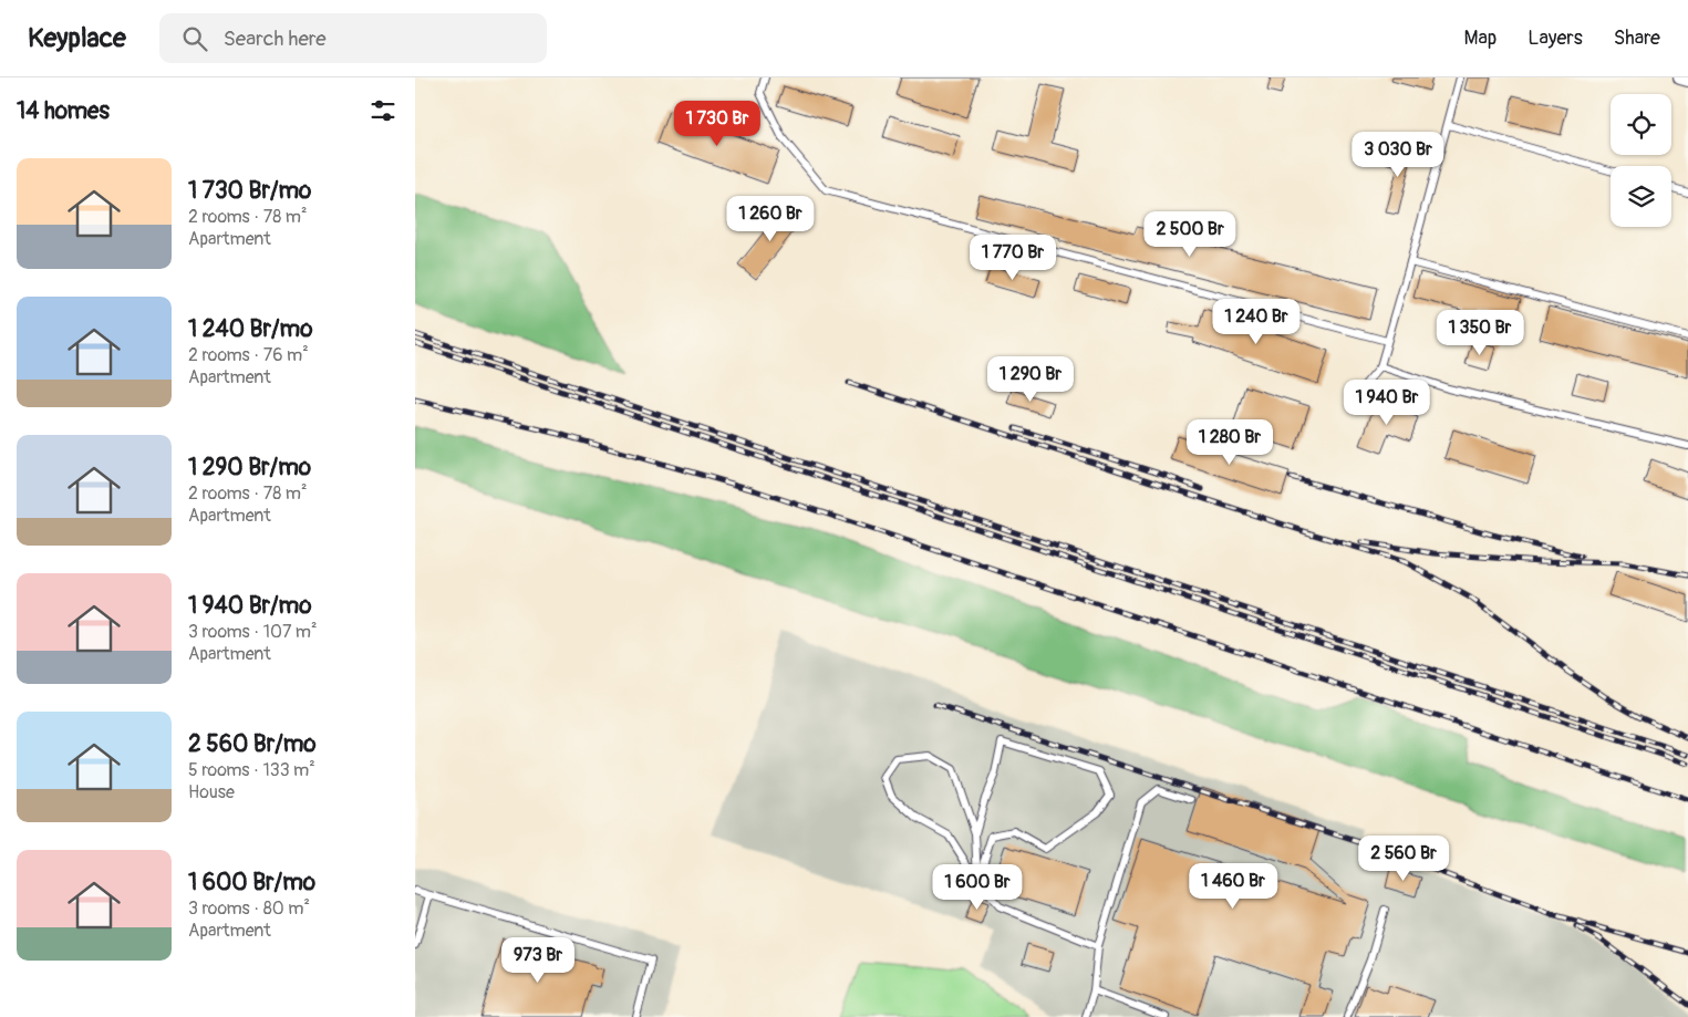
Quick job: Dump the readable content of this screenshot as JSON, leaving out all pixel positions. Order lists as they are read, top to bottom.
{
  "page": {
    "header": "Keyplace",
    "search": "Search here",
    "nav": ["Map", "Layers", "Share"],
    "heading": "14 homes",
    "price": [
      "1 730 Br",
      "3 030 Br",
      "1 260 Br",
      "2 500 Br",
      "1 770 Br",
      "1 240 Br",
      "1 350 Br",
      "1 290 Br",
      "1 940 Br",
      "1 280 Br",
      "2 560 Br",
      "1 460 Br",
      "1 600 Br",
      "973 Br"
    ],
    "list": [
      {
        "name": "1 730 Br/mo",
        "note": "2 rooms · 78 m² · Apartment"
      },
      {
        "name": "1 240 Br/mo",
        "note": "2 rooms · 76 m² · Apartment"
      },
      {
        "name": "1 290 Br/mo",
        "note": "2 rooms · 78 m² · Apartment"
      },
      {
        "name": "1 940 Br/mo",
        "note": "3 rooms · 107 m² · Apartment"
      },
      {
        "name": "2 560 Br/mo",
        "note": "5 rooms · 133 m² · House"
      },
      {
        "name": "1 600 Br/mo",
        "note": "3 rooms · 80 m² · Apartment"
      }
    ]
  }
}
